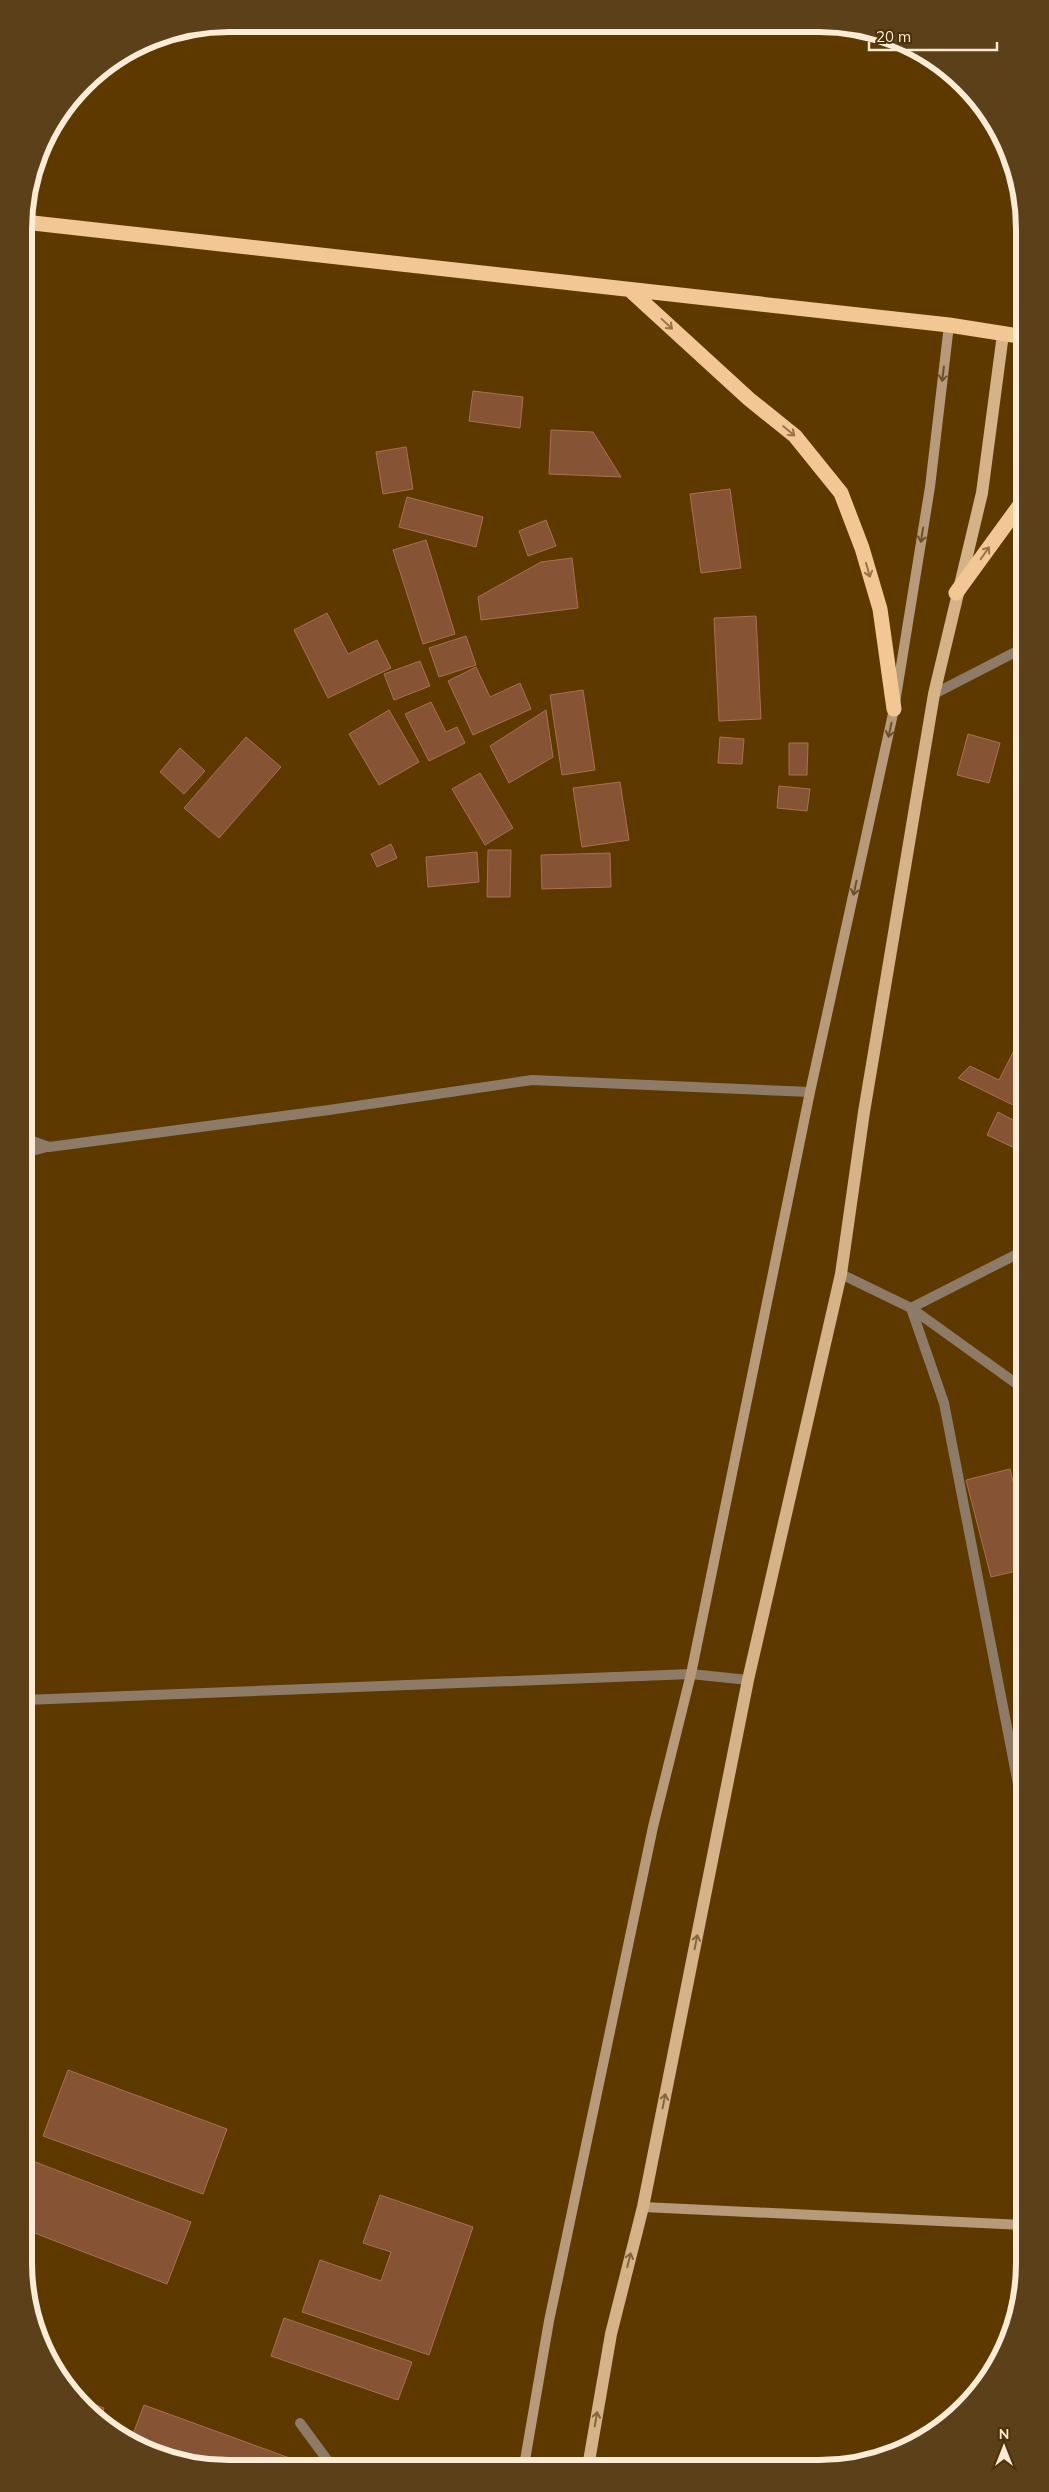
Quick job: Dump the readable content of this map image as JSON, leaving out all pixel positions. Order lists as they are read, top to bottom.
{
  "scale_bar": "20 m",
  "north": "top"
}
